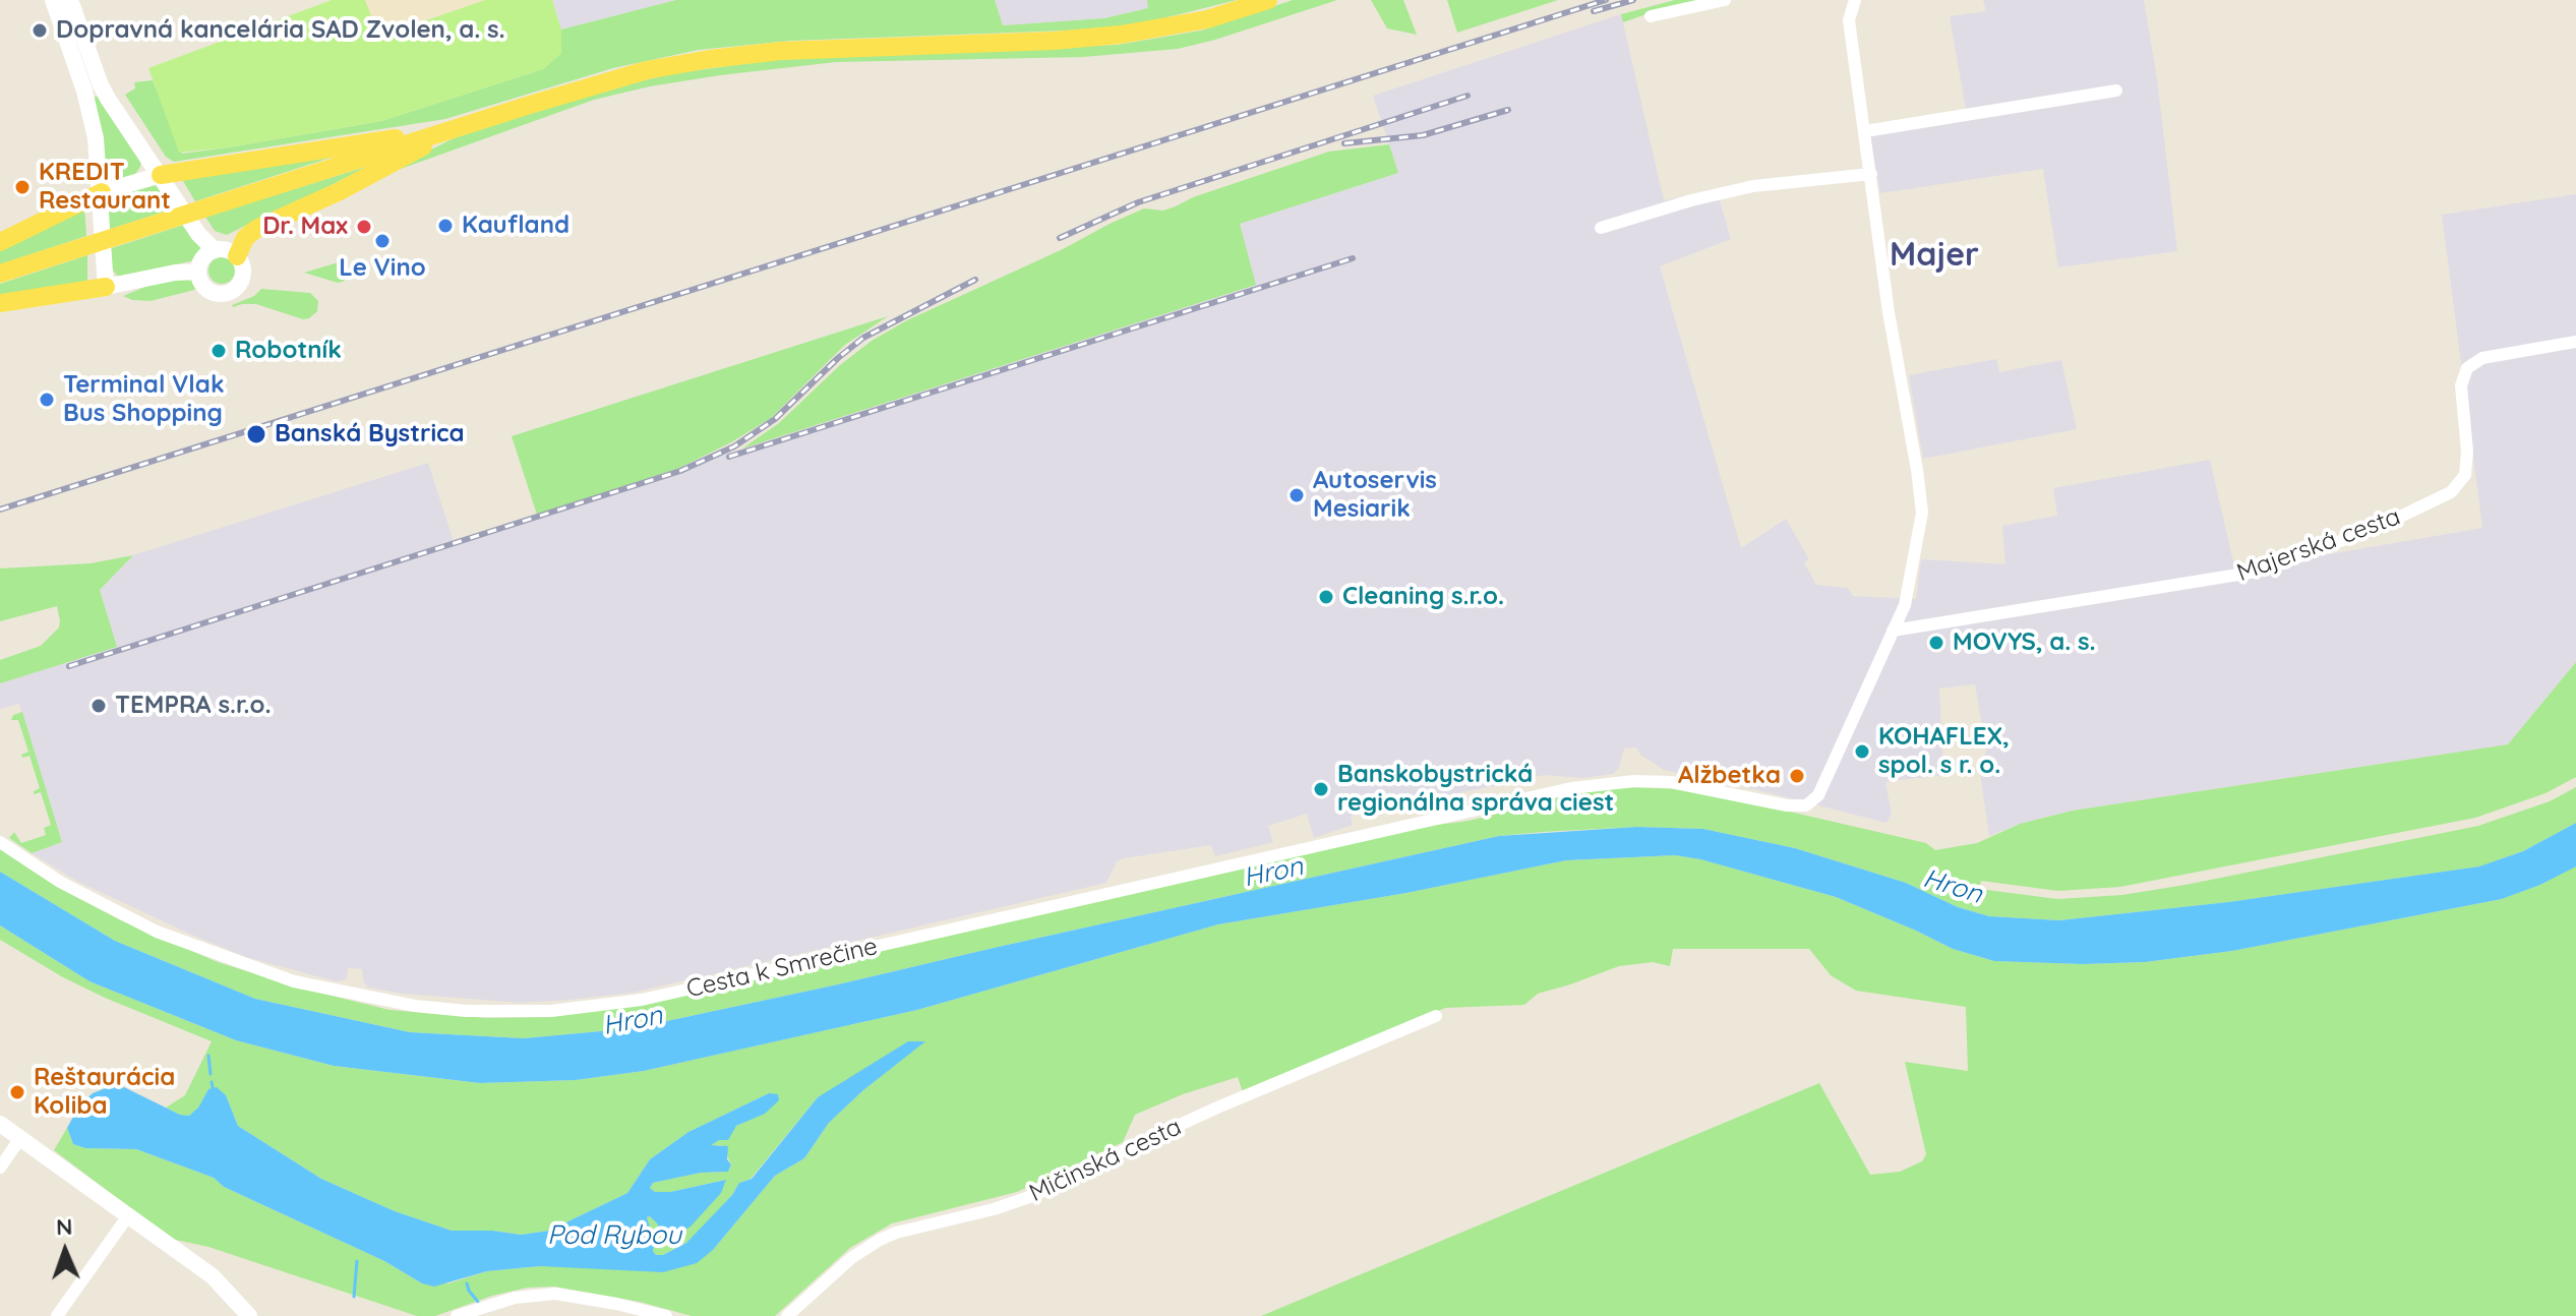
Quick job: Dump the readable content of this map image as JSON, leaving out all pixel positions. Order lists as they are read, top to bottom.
{
  "streets": {
    "street": ["Majerská cesta", "Cesta k Smrečine", "Mičinská cesta"]
  },
  "crossings": [
    ["Majerská cesta", "Cesta k Smrečine"]
  ],
  "districts": ["Majer"],
  "water": ["Hron", "Pod Rybou"],
  "places": [
    "Dopravná kancelária SAD Zvolen, a. s.",
    "KREDIT Restaurant",
    "Kaufland",
    "Dr. Max",
    "Le Vino",
    "Robotník",
    "Terminal Vlak Bus Shopping",
    "Banská Bystrica",
    "Autoservis Mesiarik",
    "Cleaning s.r.o.",
    "MOVYS, a. s.",
    "TEMPRA s.r.o.",
    "KOHAFLEX, spol. s r. o.",
    "Alžbetka",
    "Banskobystrická regionálna správa ciest",
    "Reštaurácia Koliba"
  ],
  "north": "top"
}
